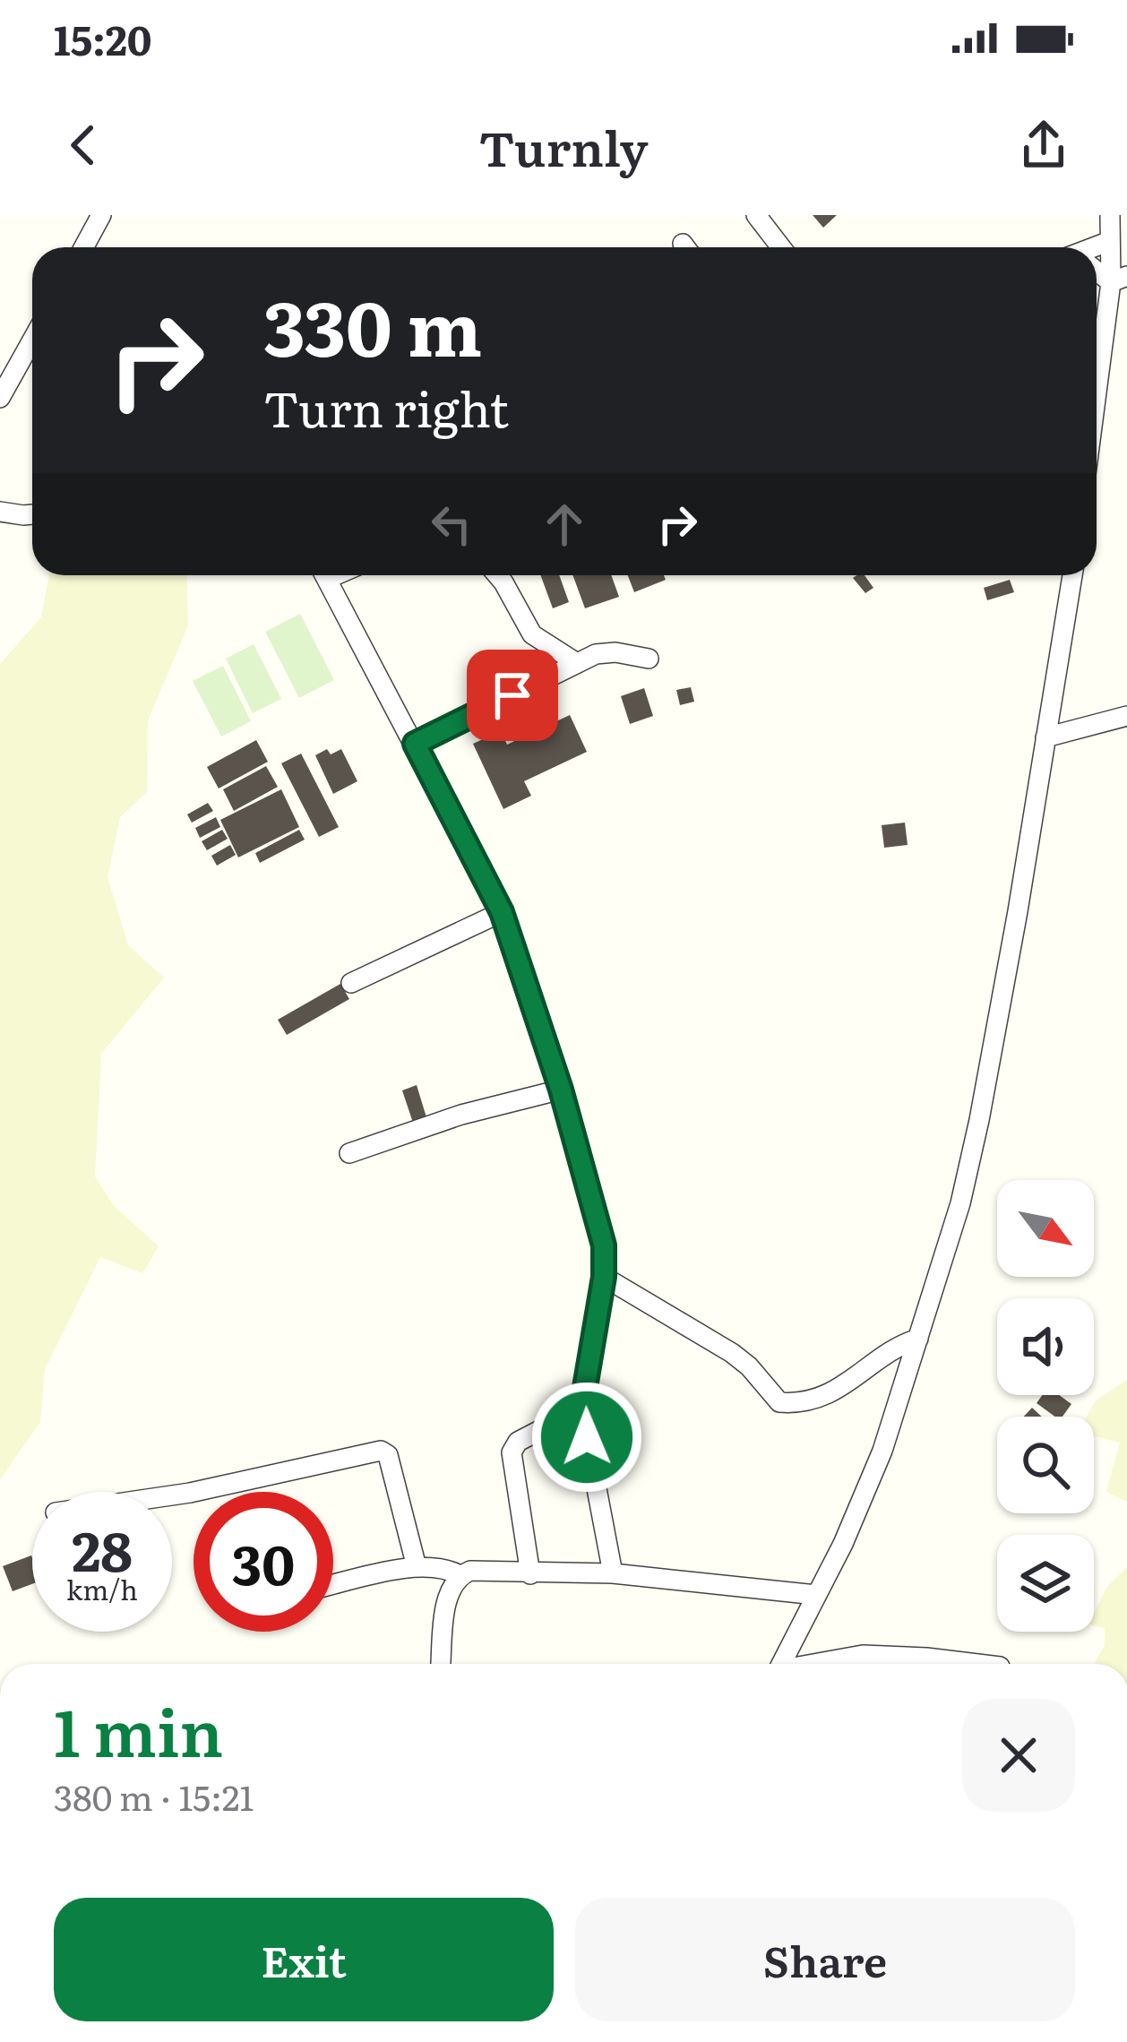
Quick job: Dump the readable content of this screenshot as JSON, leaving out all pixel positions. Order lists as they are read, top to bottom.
{
  "north": "bottom right",
  "page": {
    "status": "15:20",
    "header": "Turnly",
    "turn": ["330 m", "Turn right"],
    "speed": "28 km/h",
    "limit": "30",
    "heading": ["1 min", "380 m · 15:21"],
    "buttons": ["Exit", "Share"]
  }
}
